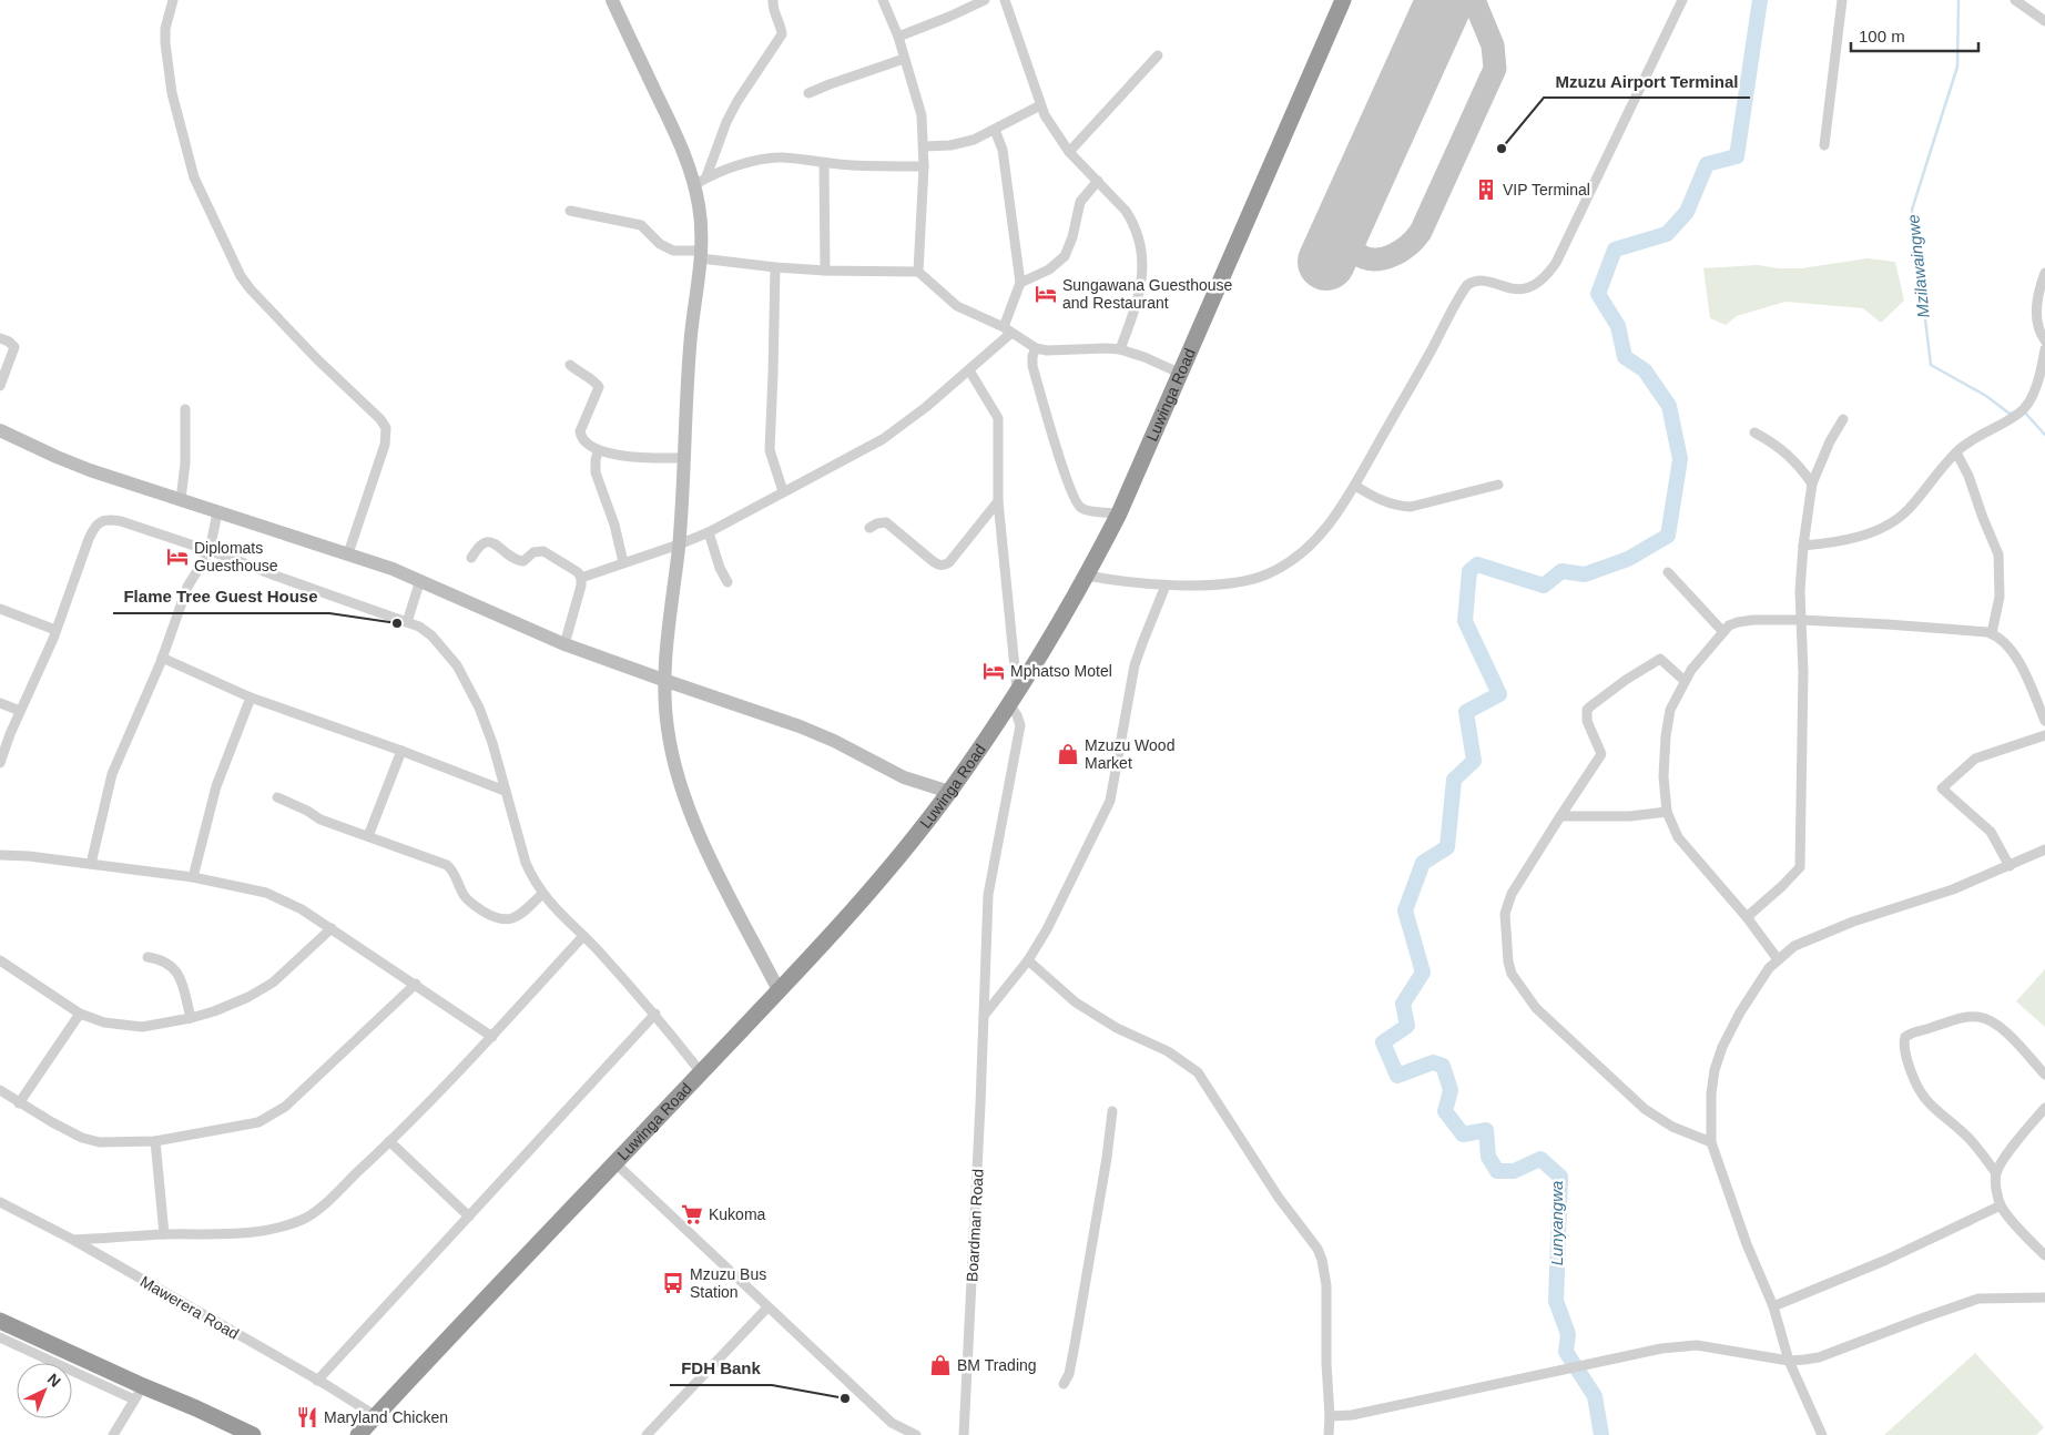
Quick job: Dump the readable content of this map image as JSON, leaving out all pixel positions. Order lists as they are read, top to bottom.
{
  "streets": {
    "highway": ["Luwinga Road"],
    "street": ["Boardman Road", "Mawerera Road"]
  },
  "crossings": [
    ["Luwinga Road", "Boardman Road"],
    ["Luwinga Road", "Mawerera Road"]
  ],
  "water": ["Mzilawaingwe", "Lunyangwa"],
  "places": {
    "other": ["Mzuzu Airport Terminal", "Flame Tree Guest House", "FDH Bank"],
    "building": ["VIP Terminal"],
    "hotel": ["Sungawana Guesthouse and Restaurant", "Diplomats Guesthouse", "Mphatso Motel"],
    "shop": ["Mzuzu Wood Market", "BM Trading"],
    "supermarket": ["Kukoma"],
    "bus stop": ["Mzuzu Bus Station"],
    "restaurant": ["Maryland Chicken"]
  },
  "scale_bar": "100 m",
  "north": "top right"
}
